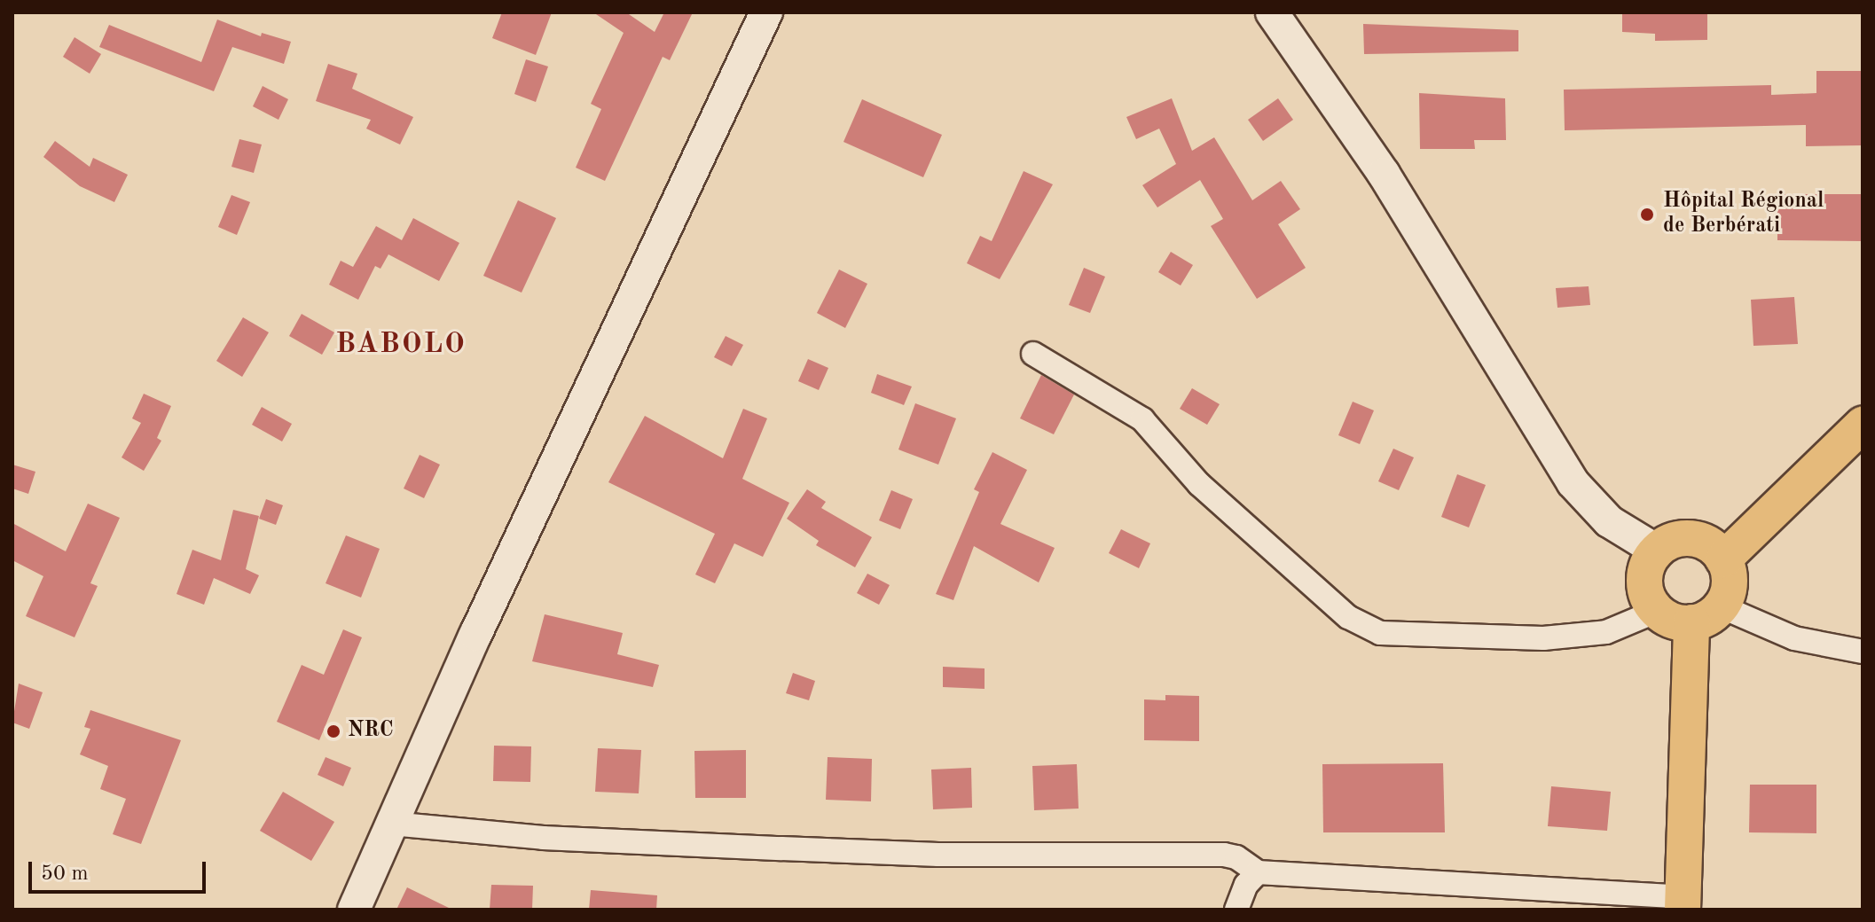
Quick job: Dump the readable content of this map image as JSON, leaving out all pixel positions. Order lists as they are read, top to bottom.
{
  "districts": ["BABOLO"],
  "places": ["Hôpital Régional de Berbérati", "NRC"],
  "scale_bar": "50 m"
}
